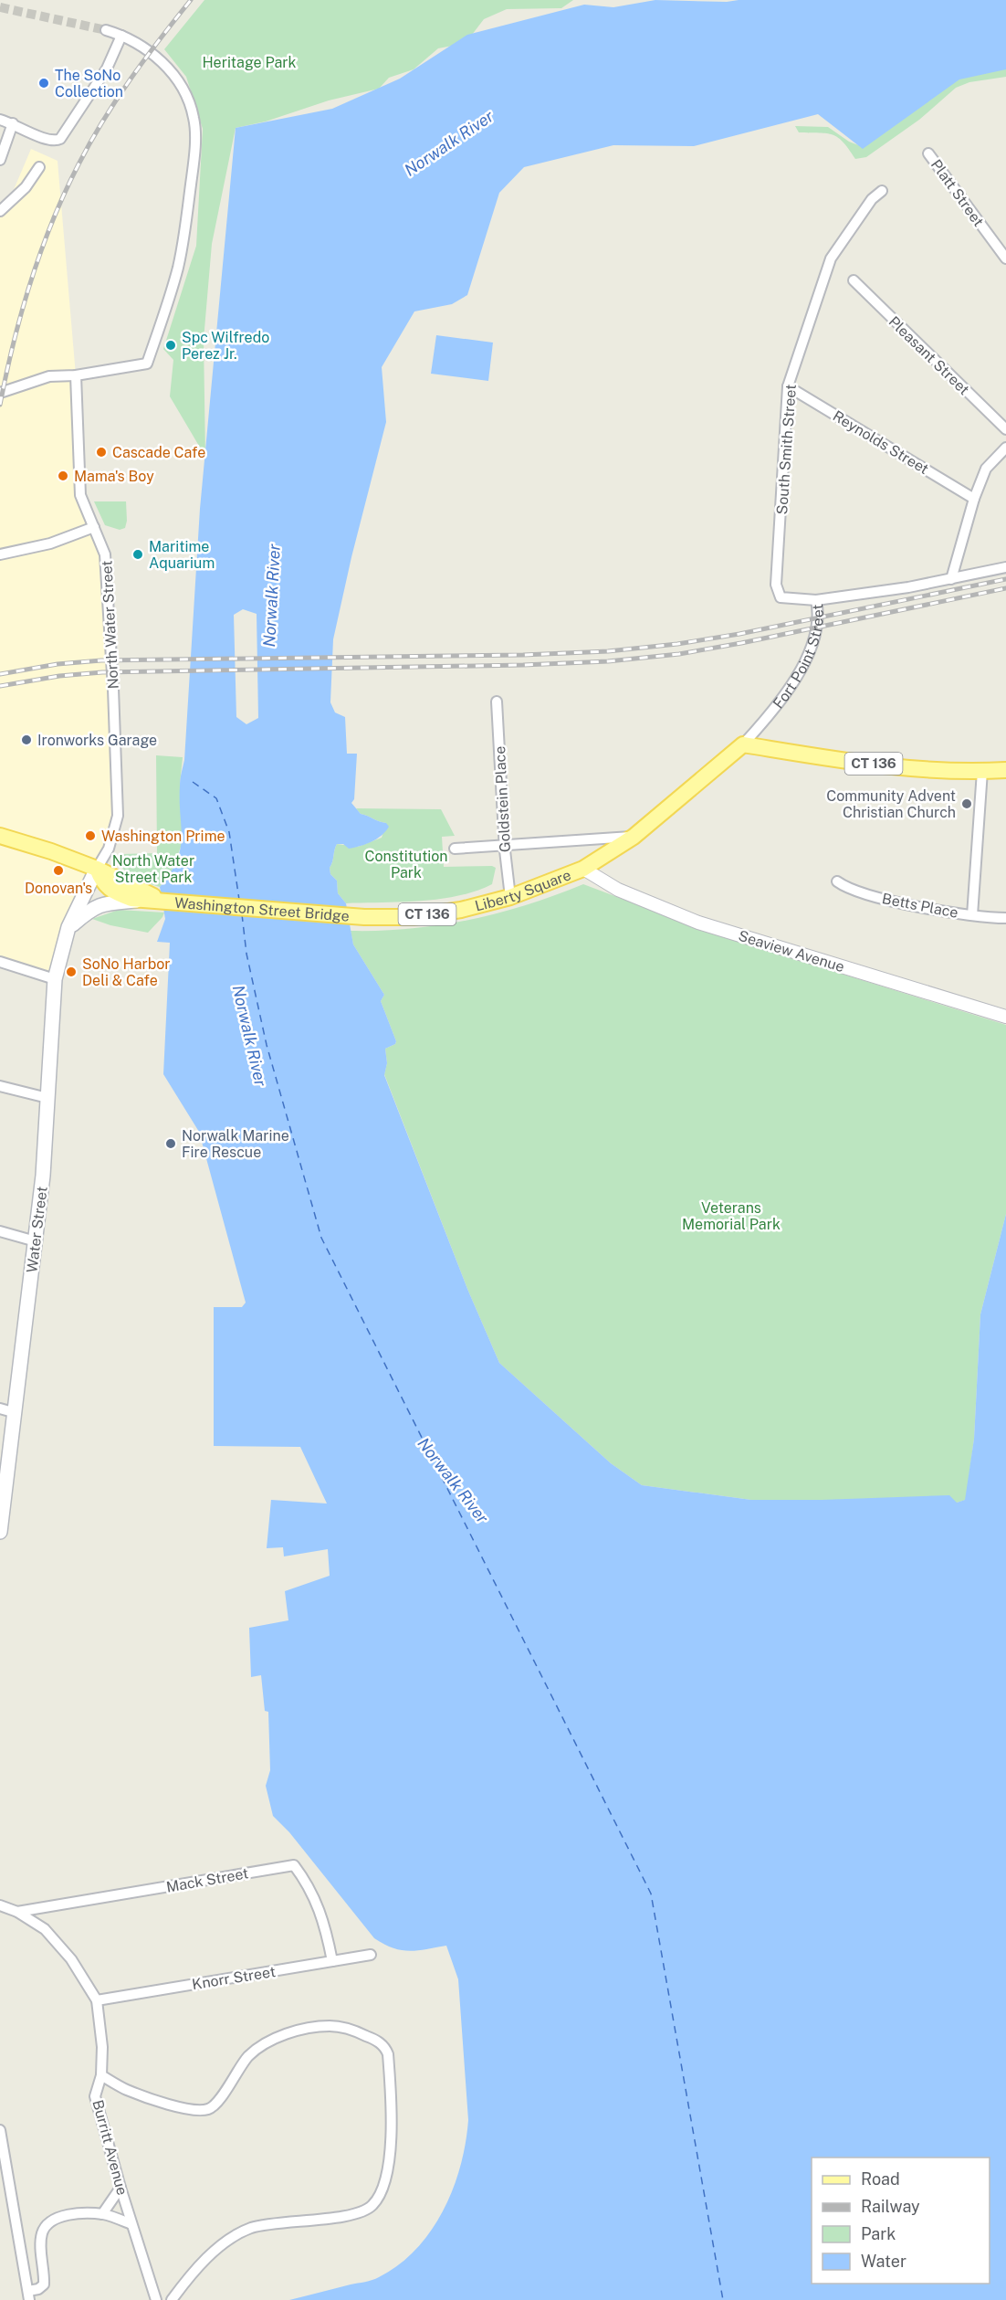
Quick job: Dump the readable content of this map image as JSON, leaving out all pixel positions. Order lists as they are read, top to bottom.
{
  "streets": {
    "main road": [
      "Fort Point Street",
      "CT 136",
      "Liberty Square",
      "Washington Street Bridge",
      "Water Street"
    ],
    "street": [
      "Platt Street",
      "Pleasant Street",
      "Reynolds Street",
      "South Smith Street",
      "North Water Street",
      "Goldstein Place",
      "Betts Place",
      "Seaview Avenue",
      "Mack Street",
      "Knorr Street",
      "Burritt Avenue"
    ]
  },
  "crossings": [
    ["Reynolds Street", "South Smith Street"],
    ["South Smith Street", "Fort Point Street"],
    ["North Water Street", "CT 136"],
    ["North Water Street", "Water Street"],
    ["Fort Point Street", "CT 136"],
    ["Fort Point Street", "Liberty Square"],
    ["Fort Point Street", "Seaview Avenue"],
    ["CT 136", "Washington Street Bridge"],
    ["CT 136", "Water Street"],
    ["Goldstein Place", "Liberty Square"],
    ["Liberty Square", "Washington Street Bridge"],
    ["Liberty Square", "Seaview Avenue"],
    ["Mack Street", "Knorr Street"],
    ["Mack Street", "Burritt Avenue"],
    ["Knorr Street", "Burritt Avenue"]
  ],
  "water": ["Norwalk River"],
  "parks": [
    "Heritage Park",
    "Constitution Park",
    "North Water Street Park",
    "Veterans Memorial Park"
  ],
  "places": [
    "The SoNo Collection",
    "Spc Wilfredo Perez Jr.",
    "Cascade Cafe",
    "Mama's Boy",
    "Maritime Aquarium",
    "Ironworks Garage",
    "Community Advent Christian Church",
    "Washington Prime",
    "Donovan's",
    "SoNo Harbor Deli & Cafe",
    "Norwalk Marine Fire Rescue"
  ],
  "legend": [
    "Road",
    "Railway",
    "Park",
    "Water"
  ]
}
